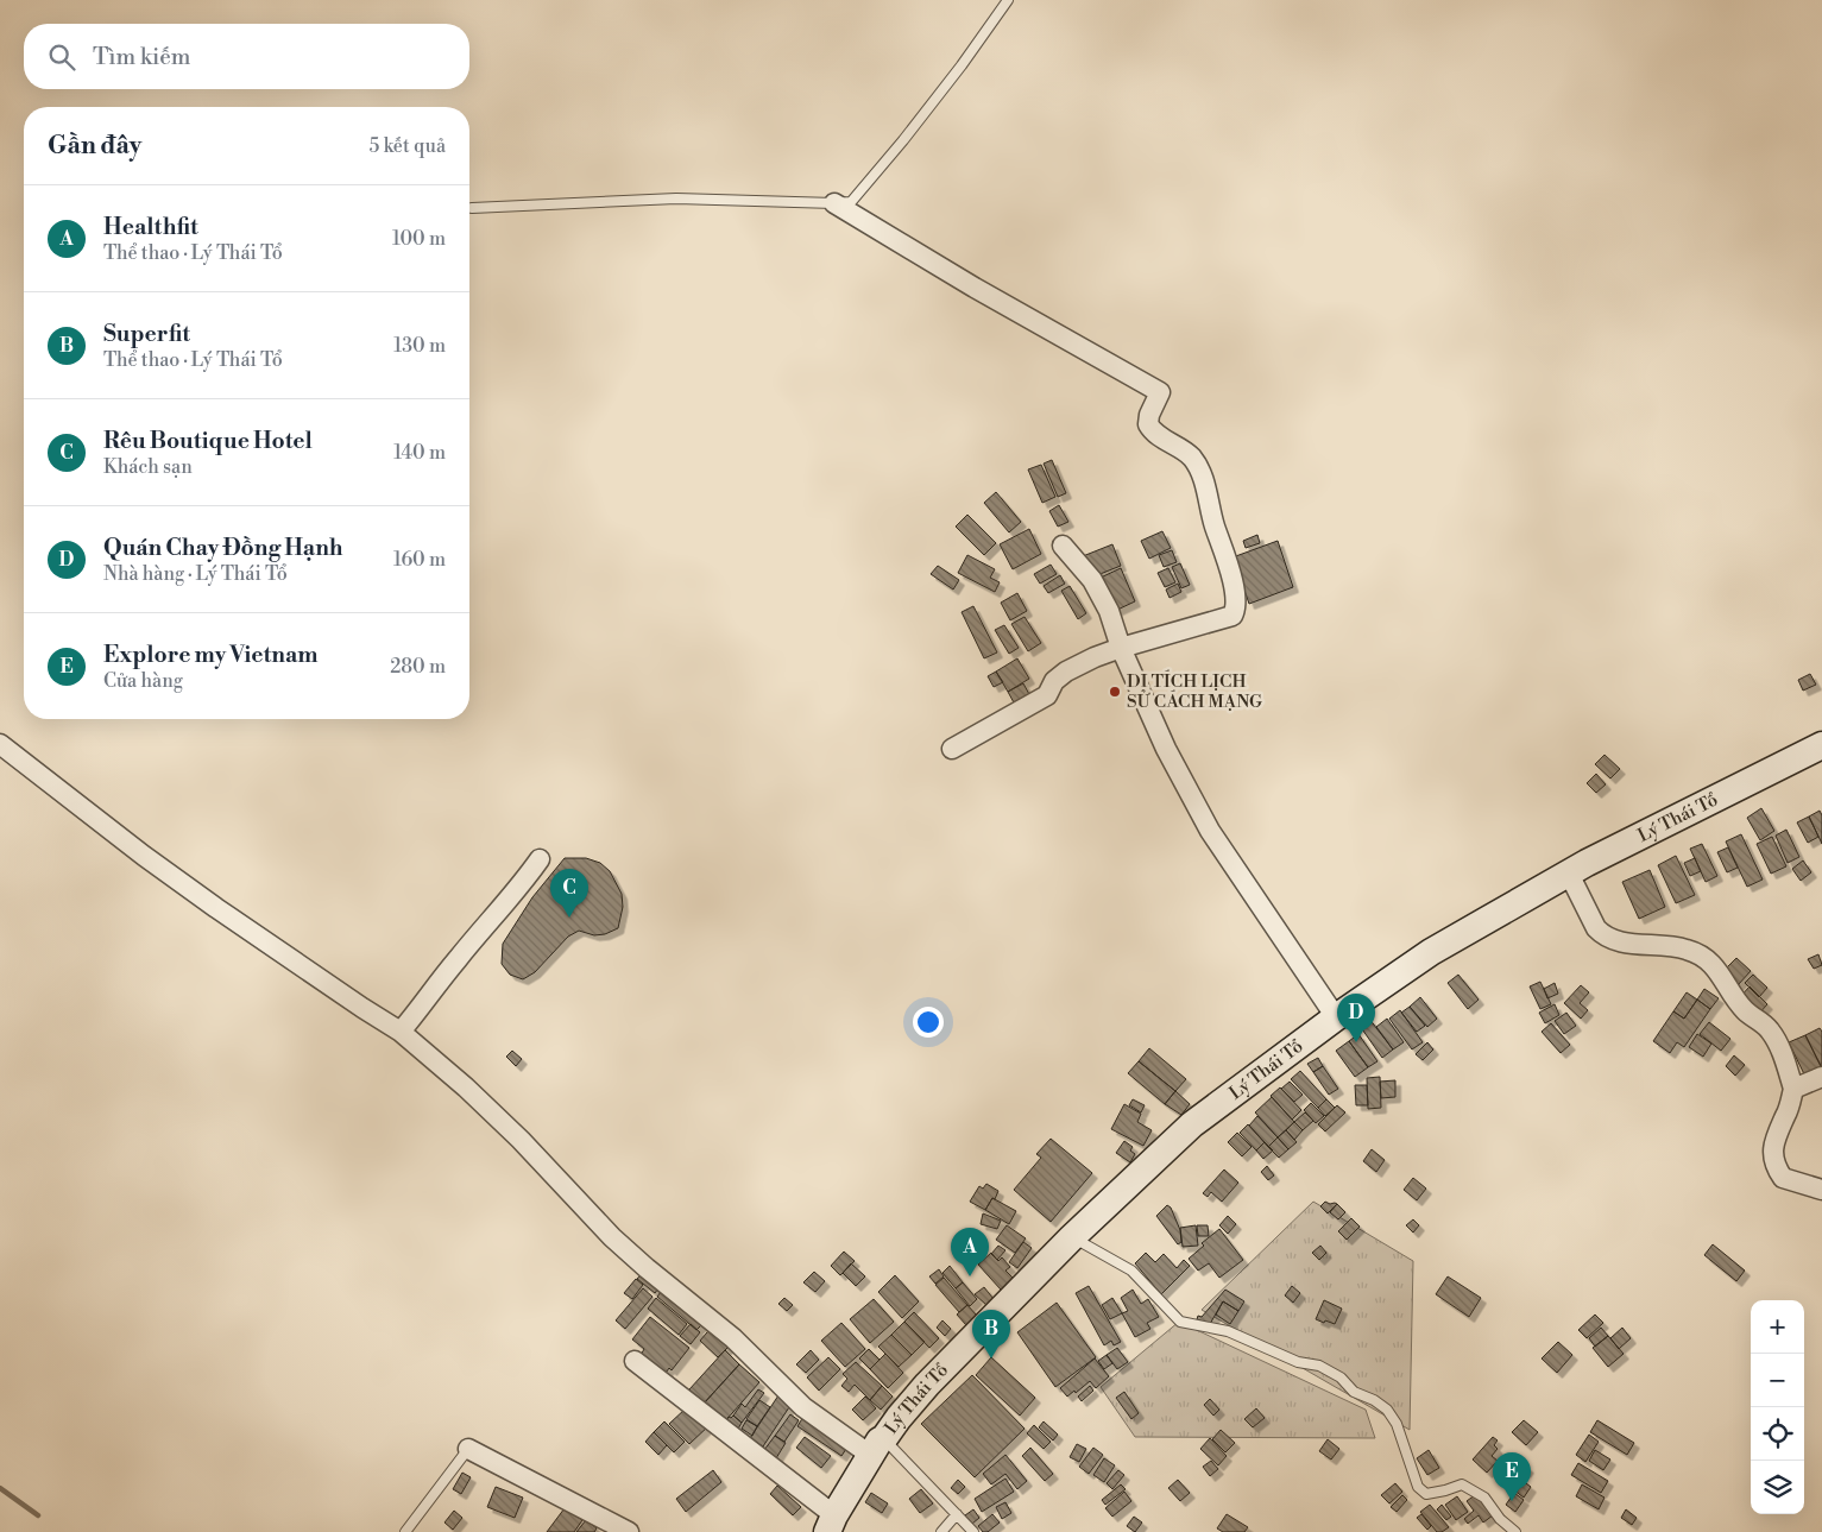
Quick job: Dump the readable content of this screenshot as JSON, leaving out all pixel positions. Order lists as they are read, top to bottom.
{
  "streets": {
    "street": ["Lý Thái Tổ"]
  },
  "places": ["DI TÍCH LỊCH SỬ CÁCH MẠNG"],
  "page": {
    "search": "Tìm kiếm",
    "heading": ["Gần đây", "5 kết quả"],
    "list": [
      {
        "mark": "A",
        "name": "Healthfit",
        "note": "Thể thao · Lý Thái Tổ",
        "value": "100 m"
      },
      {
        "mark": "B",
        "name": "Superfit",
        "note": "Thể thao · Lý Thái Tổ",
        "value": "130 m"
      },
      {
        "mark": "C",
        "name": "Rêu Boutique Hotel",
        "note": "Khách sạn",
        "value": "140 m"
      },
      {
        "mark": "D",
        "name": "Quán Chay Đồng Hạnh",
        "note": "Nhà hàng · Lý Thái Tổ",
        "value": "160 m"
      },
      {
        "mark": "E",
        "name": "Explore my Vietnam",
        "note": "Cửa hàng",
        "value": "280 m"
      }
    ],
    "pins": [
      "C",
      "D",
      "A",
      "B",
      "E"
    ],
    "map_buttons": ["+", "−"]
  }
}
